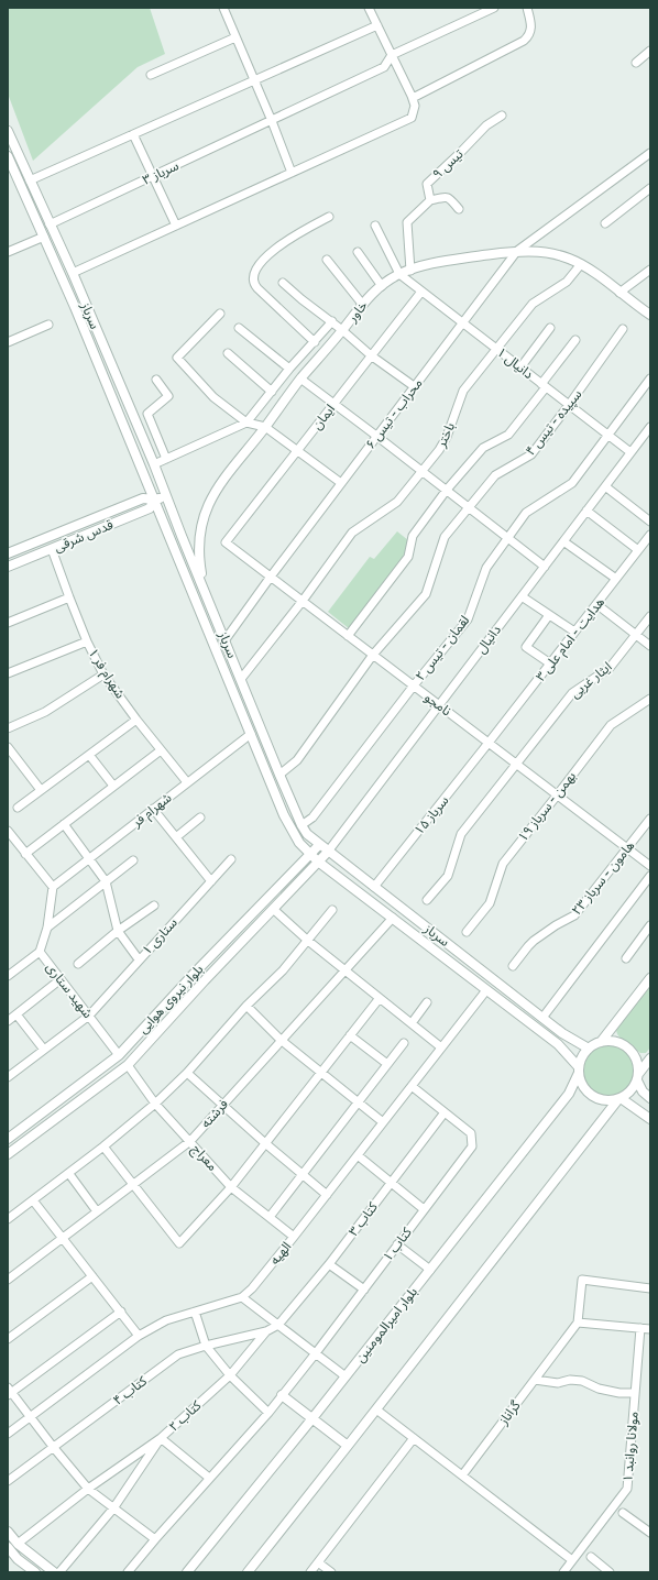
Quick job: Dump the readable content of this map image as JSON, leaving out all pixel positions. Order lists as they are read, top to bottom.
{
  "streets": {
    "street": [
      "تیس ۹",
      "سرباز ۳",
      "خاور",
      "سرباز",
      "دانیال ۱",
      "محراب - تیس ۶",
      "ایمان",
      "سپیده - تیس ۴",
      "باختر",
      "قدس شرقی",
      "دانیال",
      "هدایت - امام علی ۳",
      "لقمان - تیس ۲",
      "شهرام فر ۱",
      "ایثار غربی",
      "نامجو",
      "بهمن - سرباز ۱۹",
      "شهرام فر",
      "سرباز ۱۵",
      "هامون - سرباز ۲۳",
      "ستاری ۱",
      "شهید ستاری",
      "بلوار نیروی هوایی",
      "فرشته",
      "معراج",
      "کتاب ۳",
      "کتاب ۱",
      "الهیه",
      "بلوار امیرالمومنین",
      "کتاب ۴",
      "گراناز",
      "کتاب ۲",
      "مولانا روانبد ۱"
    ]
  },
  "crossings": [
    ["سرباز ۳", "سرباز"],
    ["خاور", "سرباز"],
    ["خاور", "دانیال ۱"],
    ["خاور", "محراب - تیس ۶"],
    ["خاور", "باختر"],
    ["سرباز", "محراب - تیس ۶"],
    ["سرباز", "سپیده - تیس ۴"],
    ["سرباز", "باختر"],
    ["سرباز", "قدس شرقی"],
    ["سرباز", "دانیال"],
    ["سرباز", "لقمان - تیس ۲"],
    ["سرباز", "شهرام فر"],
    ["سرباز", "سرباز ۱۵"],
    ["سرباز", "بلوار نیروی هوایی"],
    ["سرباز", "فرشته"],
    ["سرباز", "الهیه"],
    ["سرباز", "بلوار امیرالمومنین"],
    ["دانیال ۱", "محراب - تیس ۶"],
    ["دانیال ۱", "ایمان"],
    ["دانیال ۱", "سپیده - تیس ۴"],
    ["دانیال ۱", "باختر"],
    ["دانیال ۱", "دانیال"],
    ["دانیال ۱", "لقمان - تیس ۲"],
    ["محراب - تیس ۶", "نامجو"],
    ["ایمان", "نامجو"],
    ["سپیده - تیس ۴", "نامجو"],
    ["باختر", "نامجو"],
    ["قدس شرقی", "شهرام فر ۱"],
    ["دانیال", "نامجو"],
    ["دانیال", "بلوار نیروی هوایی"],
    ["هدایت - امام علی ۳", "نامجو"],
    ["هدایت - امام علی ۳", "سرباز ۱۵"],
    ["لقمان - تیس ۲", "نامجو"],
    ["شهرام فر ۱", "شهرام فر"],
    ["ایثار غربی", "نامجو"],
    ["نامجو", "بهمن - سرباز ۱۹"],
    ["نامجو", "سرباز ۱۵"],
    ["نامجو", "هامون - سرباز ۲۳"],
    ["شهرام فر", "شهید ستاری"],
    ["ستاری ۱", "شهید ستاری"],
    ["شهید ستاری", "بلوار نیروی هوایی"],
    ["بلوار نیروی هوایی", "معراج"],
    ["فرشته", "معراج"],
    ["معراج", "الهیه"],
    ["کتاب ۳", "کتاب ۱"],
    ["کتاب ۴", "کتاب ۲"]
  ]
}
